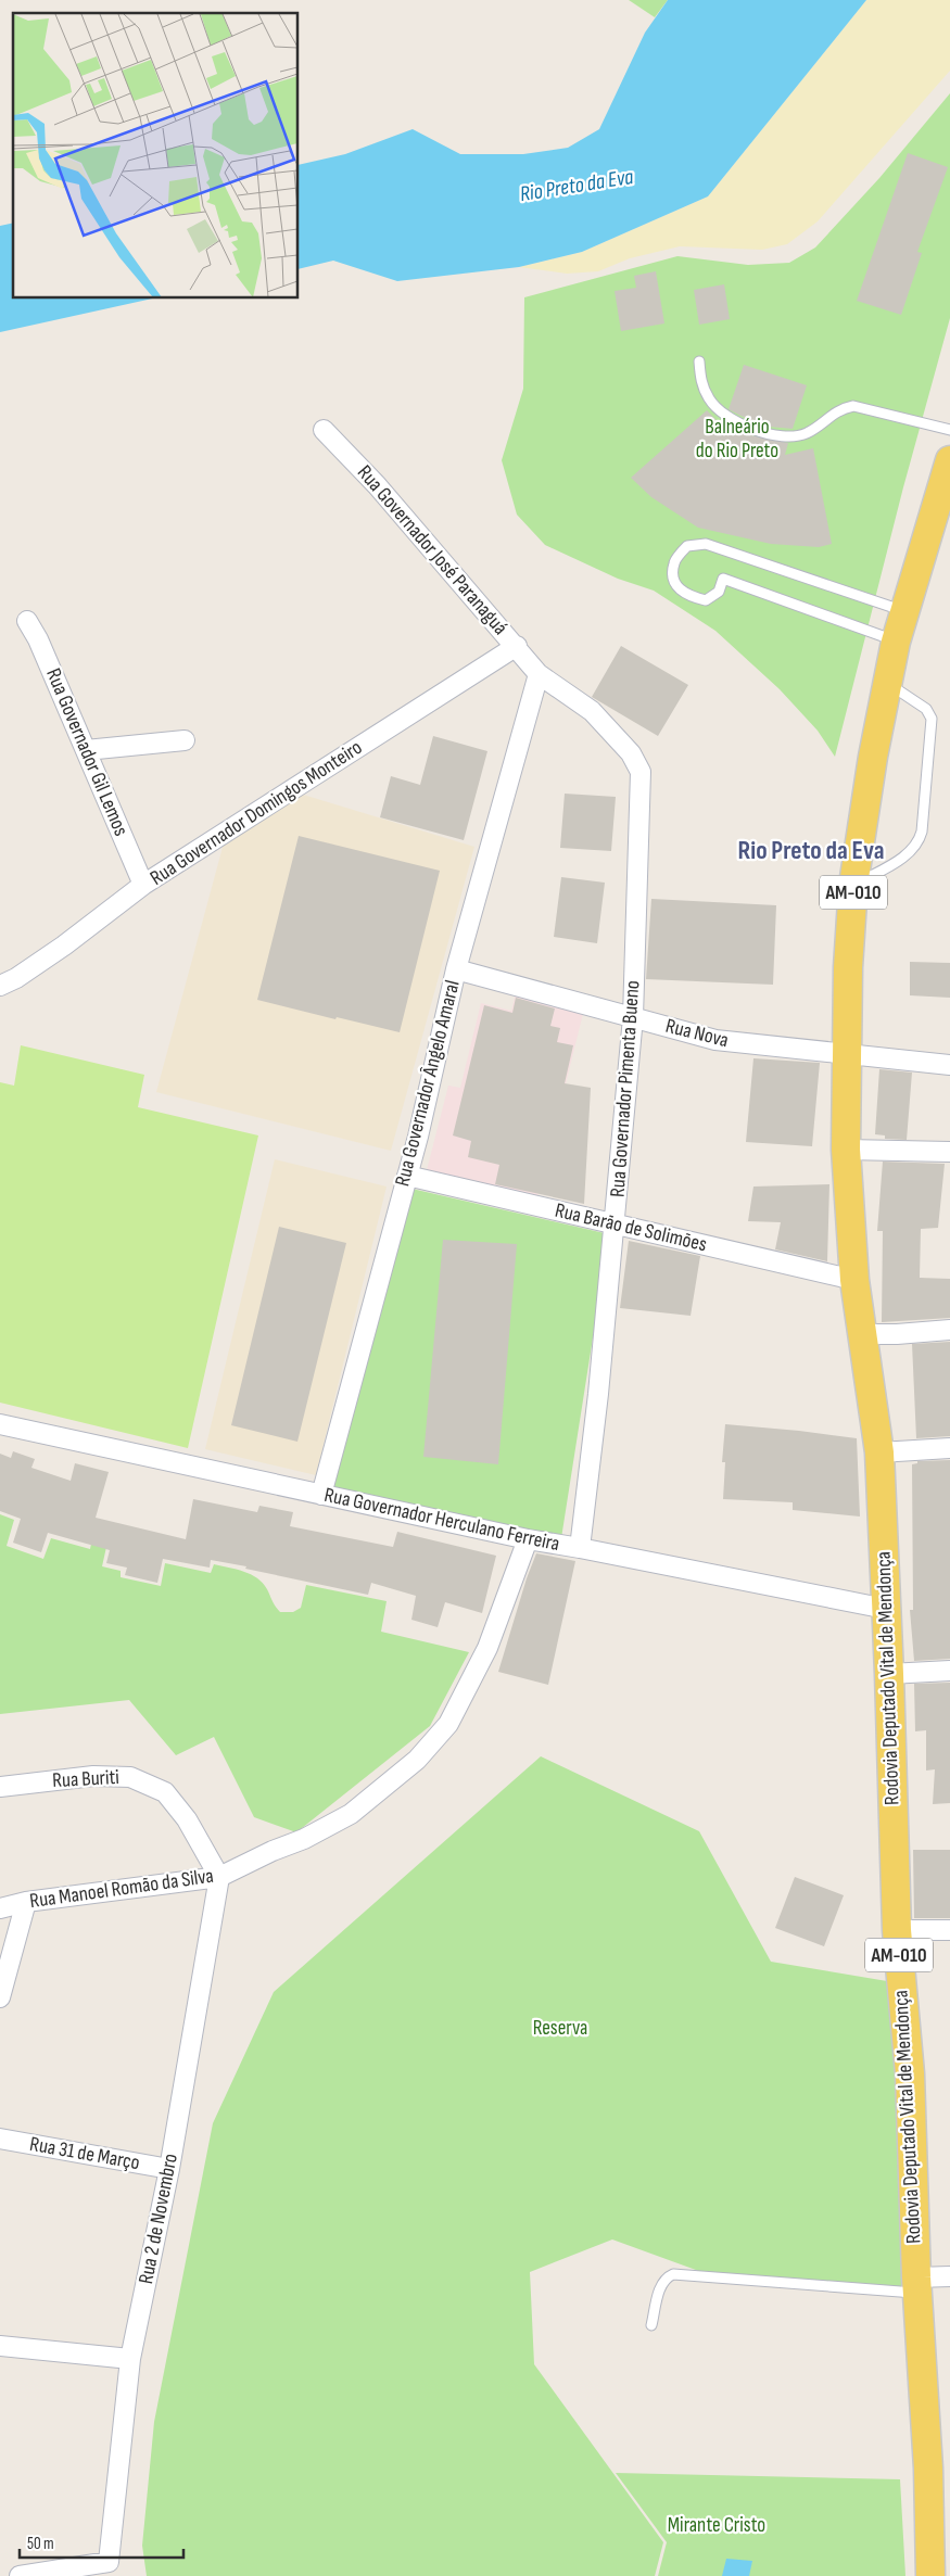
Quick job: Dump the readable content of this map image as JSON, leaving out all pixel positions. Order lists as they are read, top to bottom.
{
  "streets": {
    "main road": ["AM-010", "Rodovia Deputado Vital de Mendonça"],
    "street": [
      "Rua Governador José Paranaguá",
      "Rua Governador Gil Lemos",
      "Rua Governador Domingos Monteiro",
      "Rua Nova",
      "Rua Governador Ângelo Amaral",
      "Rua Governador Pimenta Bueno",
      "Rua Barão de Solimões",
      "Rua Governador Herculano Ferreira",
      "Rua Buriti",
      "Rua Manoel Romão da Silva",
      "Rua 31 de Março",
      "Rua 2 de Novembro"
    ]
  },
  "crossings": [
    ["Rua Governador José Paranaguá", "Rua Governador Domingos Monteiro"],
    ["Rua Governador José Paranaguá", "Rua Governador Ângelo Amaral"],
    ["Rua Governador José Paranaguá", "Rua Governador Pimenta Bueno"],
    ["Rua Governador Gil Lemos", "Rua Governador Domingos Monteiro"],
    ["AM-010", "Rua Nova"],
    ["AM-010", "Rua Barão de Solimões"],
    ["AM-010", "Rodovia Deputado Vital de Mendonça"],
    ["Rua Nova", "Rua Governador Ângelo Amaral"],
    ["Rua Nova", "Rua Governador Pimenta Bueno"],
    ["Rua Governador Ângelo Amaral", "Rua Governador Pimenta Bueno"],
    ["Rua Governador Ângelo Amaral", "Rua Barão de Solimões"],
    ["Rua Governador Ângelo Amaral", "Rua Governador Herculano Ferreira"],
    ["Rua Governador Pimenta Bueno", "Rua Barão de Solimões"],
    ["Rua Governador Pimenta Bueno", "Rua Governador Herculano Ferreira"],
    ["Rua Governador Herculano Ferreira", "Rodovia Deputado Vital de Mendonça"],
    ["Rua Governador Herculano Ferreira", "Rua Manoel Romão da Silva"],
    ["Rua Buriti", "Rua Manoel Romão da Silva"],
    ["Rua Buriti", "Rua 2 de Novembro"],
    ["Rua Manoel Romão da Silva", "Rua 2 de Novembro"],
    ["Rua 31 de Março", "Rua 2 de Novembro"]
  ],
  "districts": ["Rio Preto da Eva"],
  "water": ["Rio Preto da Eva"],
  "parks": ["Balneário do Rio Preto", "Reserva", "Mirante Cristo"],
  "scale_bar": "50 m"
}
